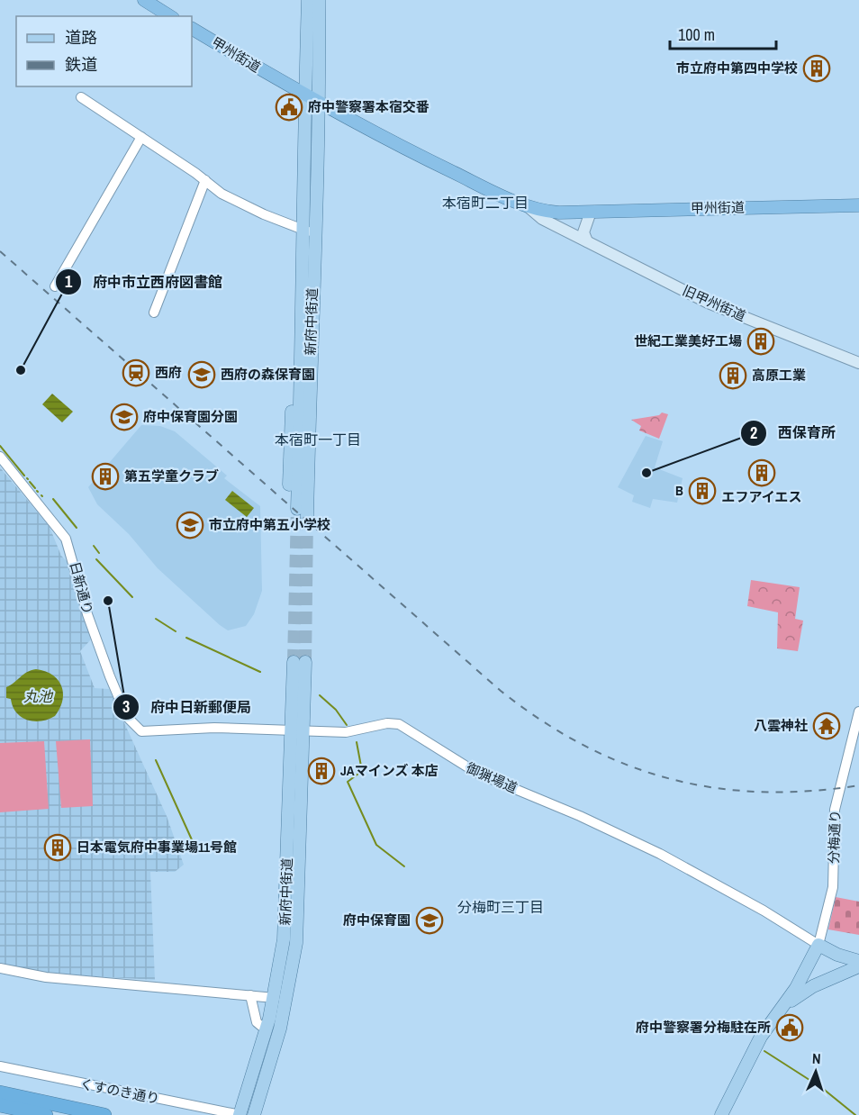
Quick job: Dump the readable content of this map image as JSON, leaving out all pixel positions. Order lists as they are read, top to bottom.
{
  "streets": {
    "highway": ["甲州街道"],
    "main road": ["旧甲州街道", "新府中街道"],
    "street": [
      "日新通り",
      "御猟場道",
      "分梅通り",
      "くすのき通り"
    ]
  },
  "crossings": [
    ["甲州街道", "旧甲州街道"],
    ["甲州街道", "新府中街道"],
    ["新府中街道", "御猟場道"],
    ["新府中街道", "くすのき通り"],
    ["日新通り", "御猟場道"],
    ["御猟場道", "分梅通り"]
  ],
  "districts": ["本宿町二丁目", "本宿町一丁目", "分梅町三丁目"],
  "water": ["丸池"],
  "places": {
    "building": [
      "市立府中第四中学校",
      "世紀工業美好工場",
      "高原工業",
      "エフアイエス",
      "第五学童クラブ",
      "B",
      "JAマインズ 本店",
      "日本電気府中事業場11号館"
    ],
    "public building": ["府中警察署本宿交番", "府中警察署分梅駐在所"],
    "other": ["府中市立西府図書館", "西保育所", "府中日新郵便局"],
    "station": ["西府"],
    "school or university": [
      "西府の森保育園",
      "府中保育園分園",
      "市立府中第五小学校",
      "府中保育園"
    ],
    "temple": ["八雲神社"]
  },
  "legend": ["道路", "鉄道"],
  "scale_bar": "100 m",
  "north": "top"
}
